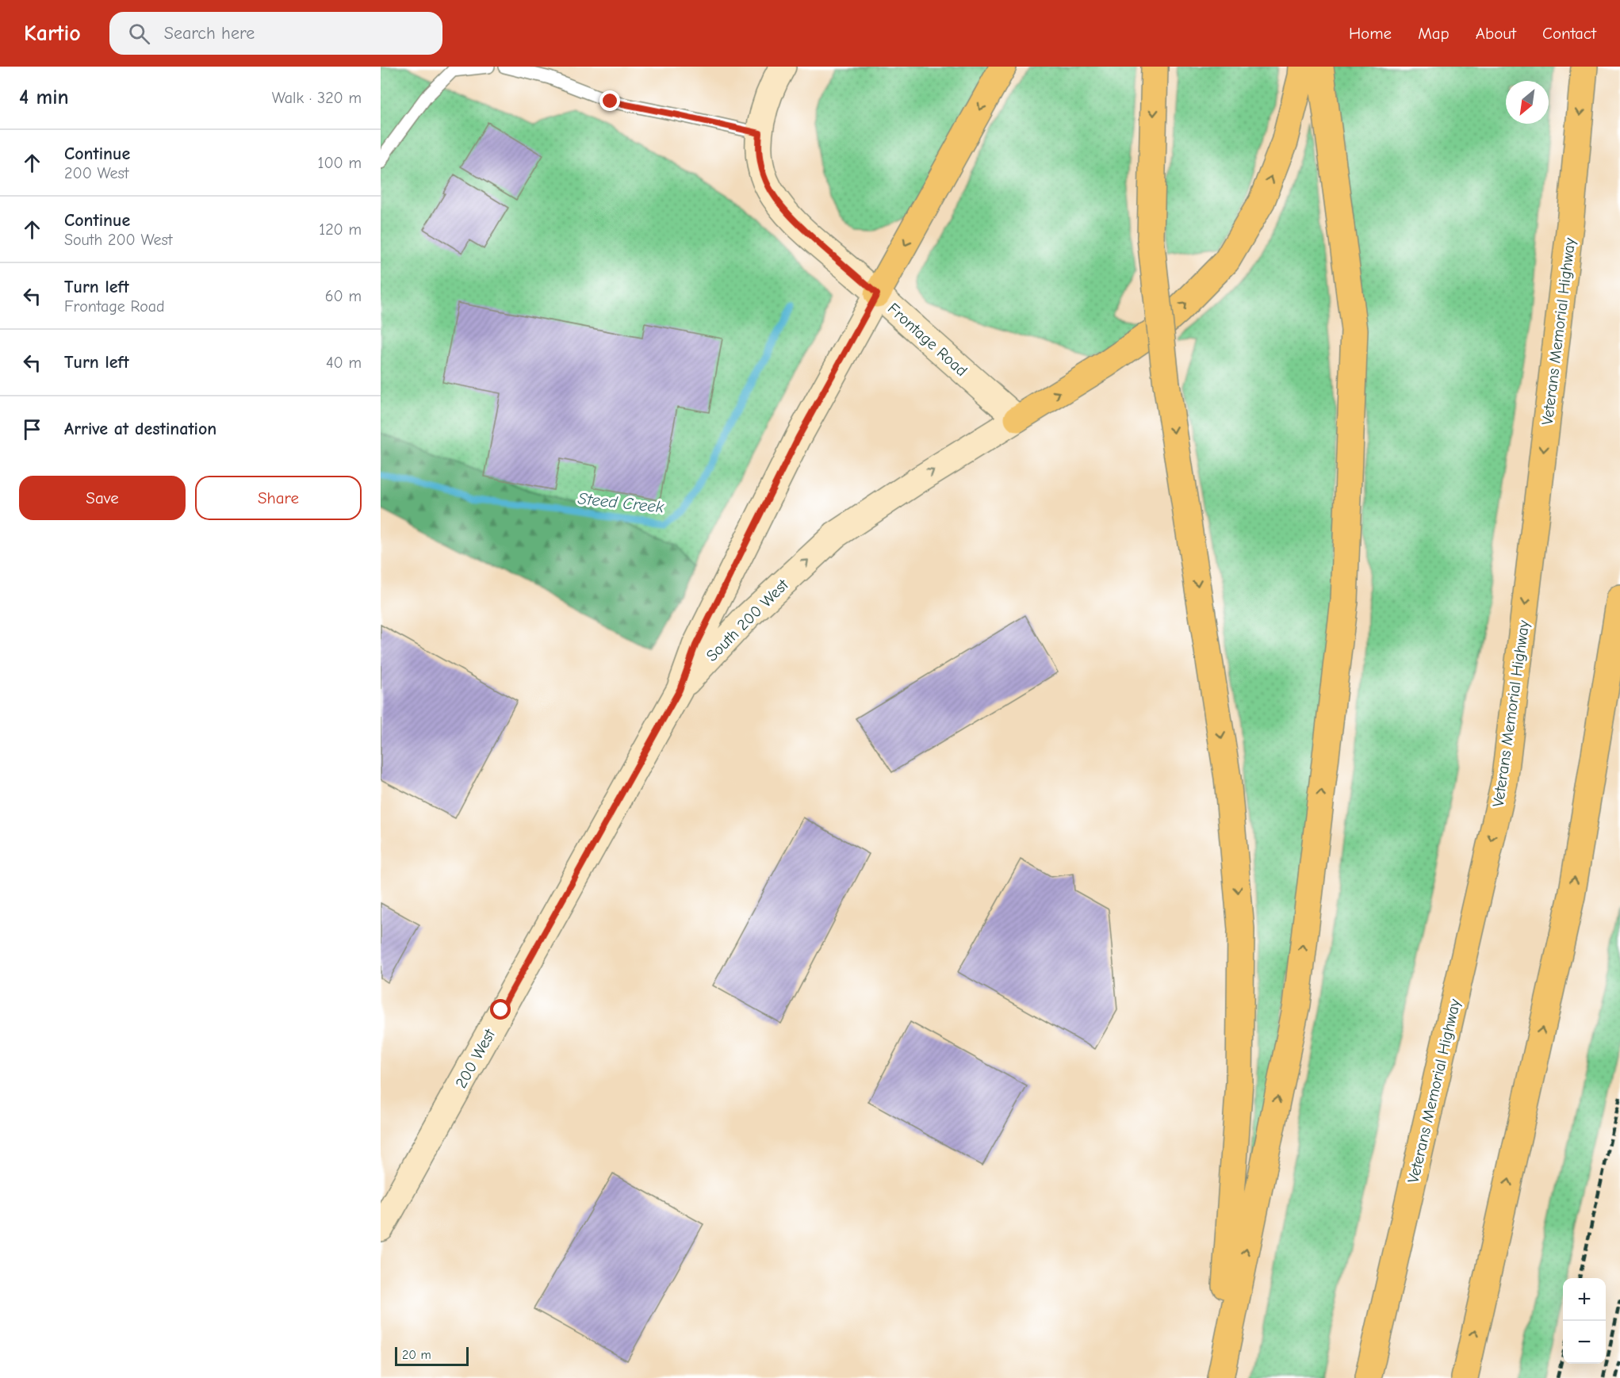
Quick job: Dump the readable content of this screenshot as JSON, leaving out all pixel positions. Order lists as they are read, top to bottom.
{
  "streets": {
    "highway": ["Veterans Memorial Highway"],
    "main road": ["Frontage Road", "South 200 West", "200 West"]
  },
  "crossings": [
    ["Frontage Road", "South 200 West"],
    ["South 200 West", "200 West"]
  ],
  "water": ["Steed Creek"],
  "scale_bar": "20 m",
  "north": "bottom left",
  "page": {
    "header": "Kartio",
    "search": "Search here",
    "nav": [
      "Home",
      "Map",
      "About",
      "Contact"
    ],
    "heading": ["4 min", "Walk · 320 m"],
    "list": [
      ["Continue", "200 West", "100 m"],
      ["Continue", "South 200 West", "120 m"],
      ["Turn left", "Frontage Road", "60 m"],
      ["Turn left", "40 m"],
      "Arrive at destination"
    ],
    "buttons": ["Save", "Share"],
    "map_buttons": ["+", "−"],
    "scale": "20 m"
  }
}
